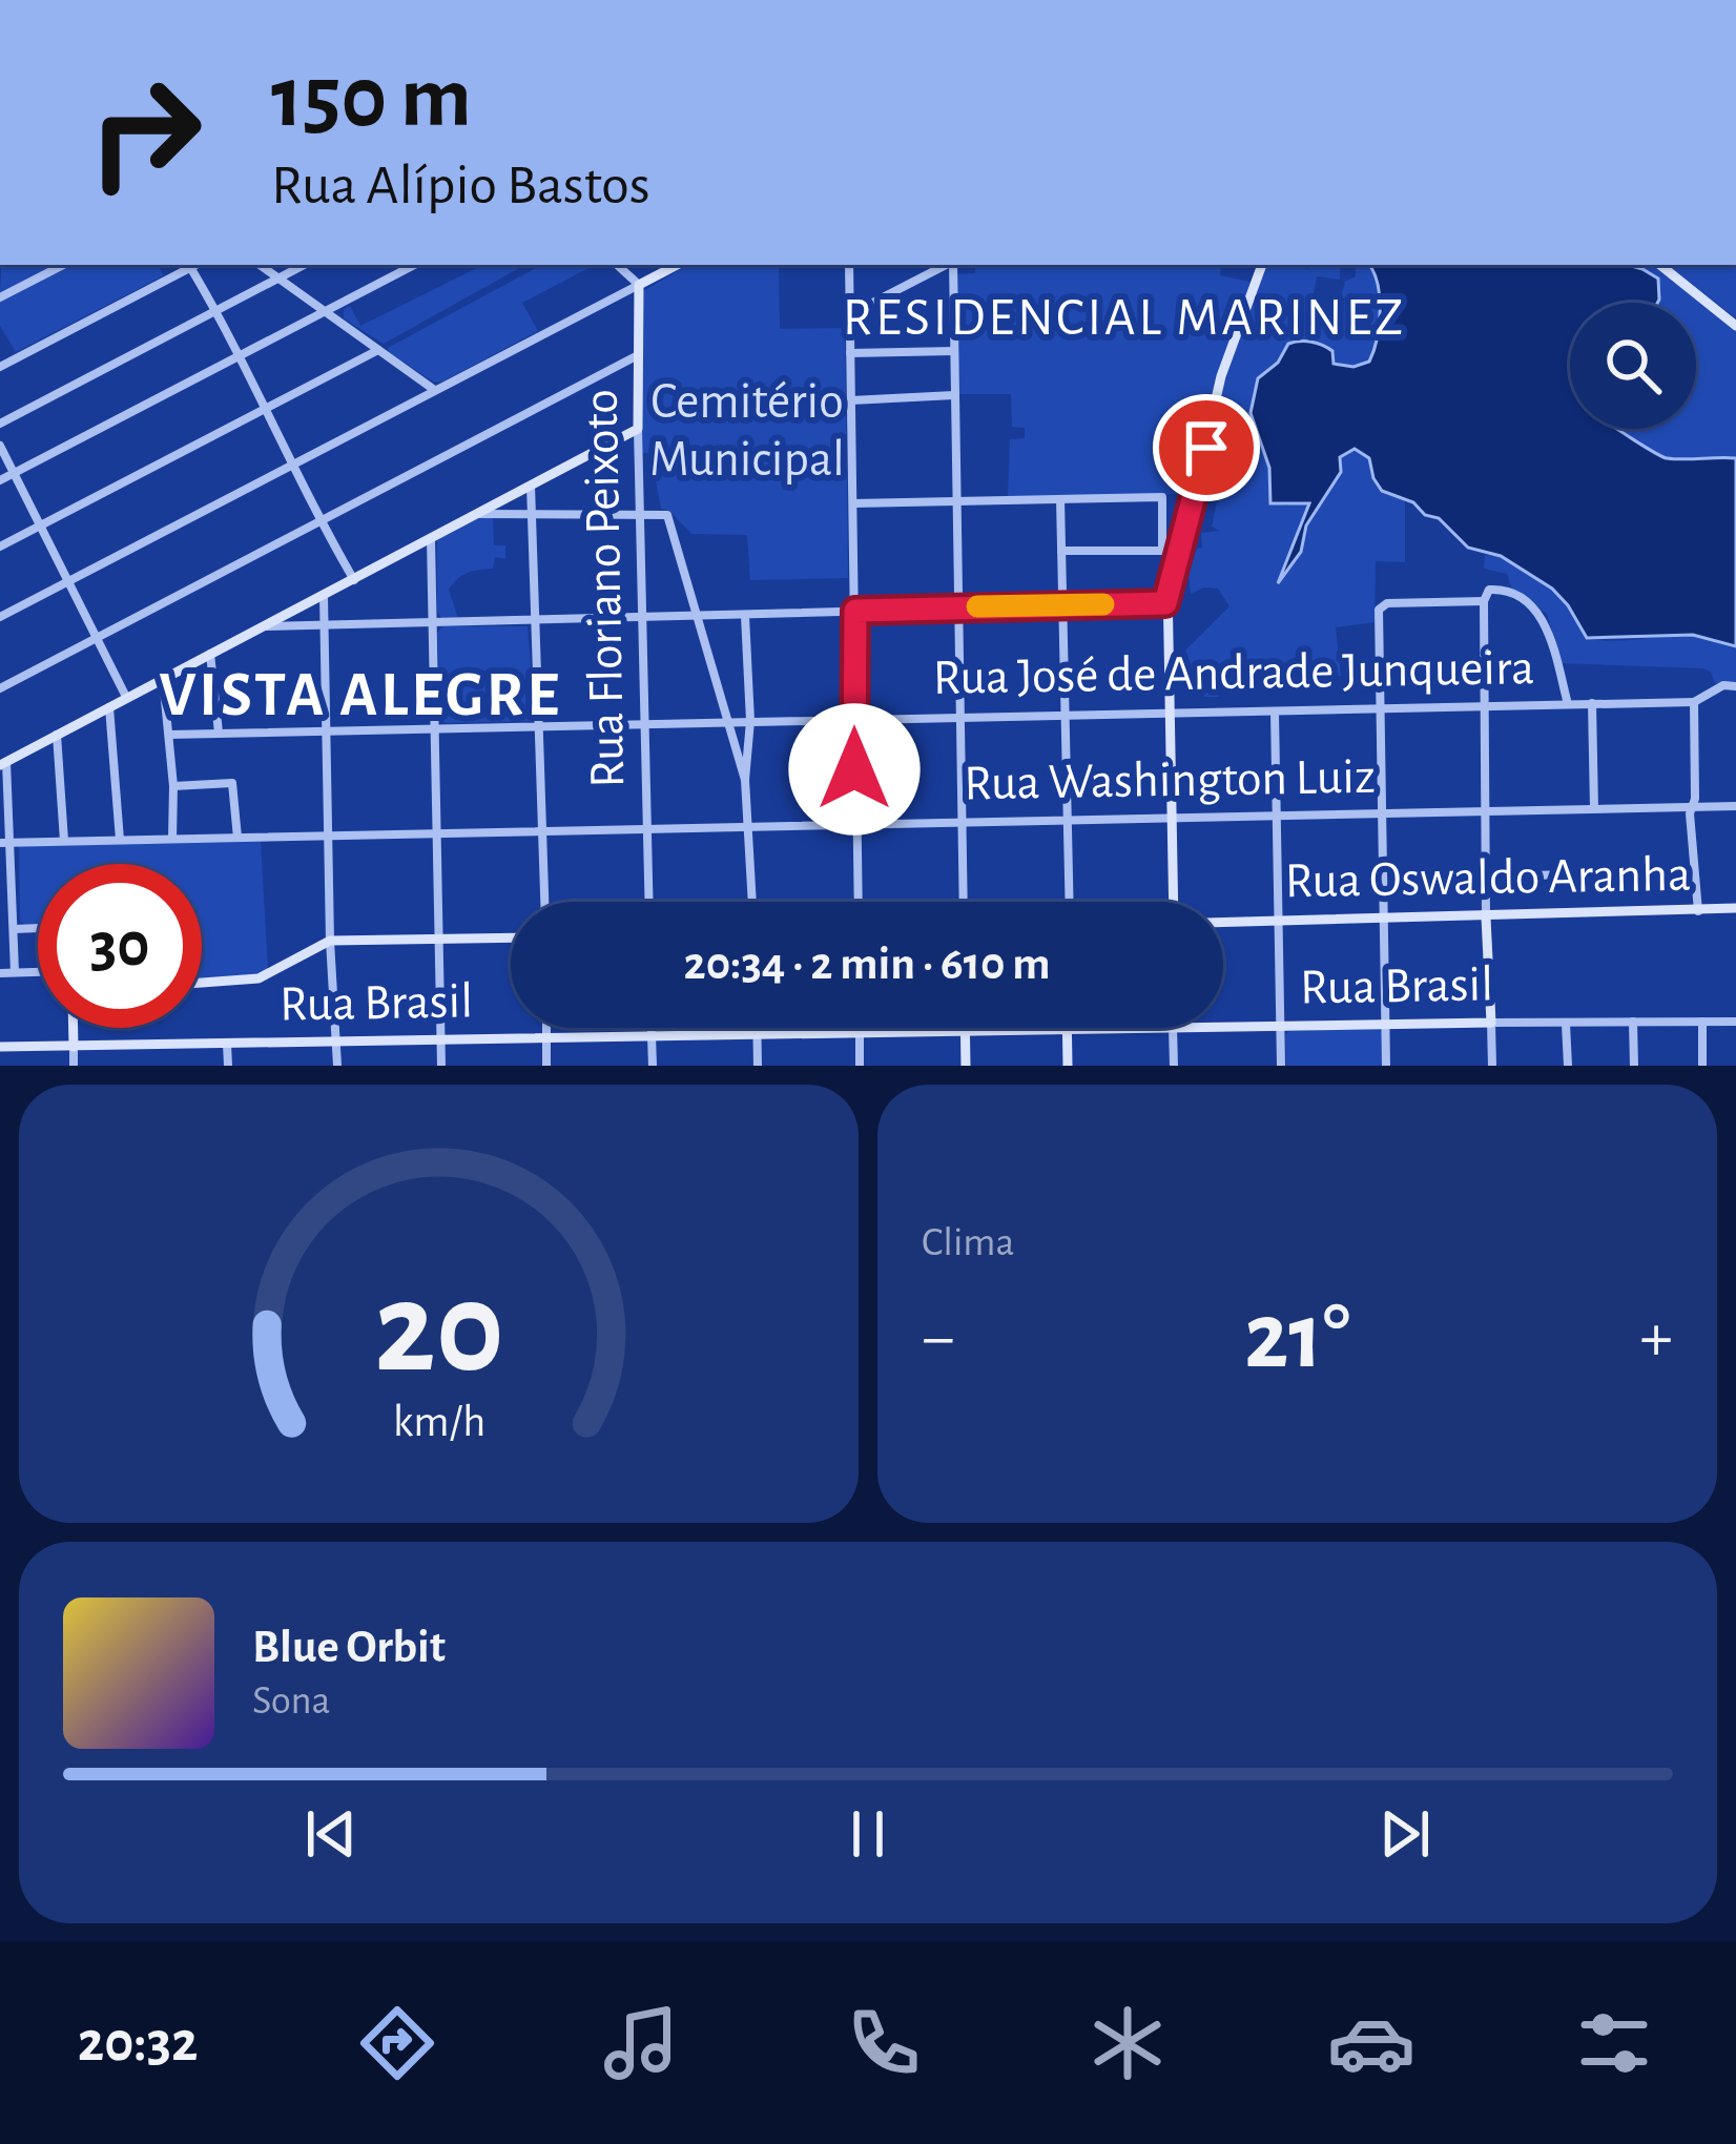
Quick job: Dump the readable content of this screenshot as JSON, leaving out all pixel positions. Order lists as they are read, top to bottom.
{
  "streets": {
    "street": [
      "Rua Floriano Peixoto",
      "Rua José de Andrade Junqueira",
      "Rua Washington Luiz",
      "Rua Oswaldo Aranha",
      "Rua Brasil"
    ]
  },
  "crossings": [
    ["Rua Floriano Peixoto", "Rua José de Andrade Junqueira"],
    ["Rua Floriano Peixoto", "Rua Washington Luiz"]
  ],
  "districts": ["RESIDENCIAL MARINEZ", "VISTA ALEGRE"],
  "parks": ["Cemitério Municipal"],
  "page": {
    "turn": ["150 m", "Rua Alípio Bastos"],
    "limit": "30",
    "trip": "20:34 · 2 min · 610 m",
    "tile": "Clima",
    "heat": ["−", "21°", "+"],
    "song": ["Blue Orbit", "Sona"],
    "tabs": "20:32",
    "gauge": ["20", "km/h"]
  }
}
